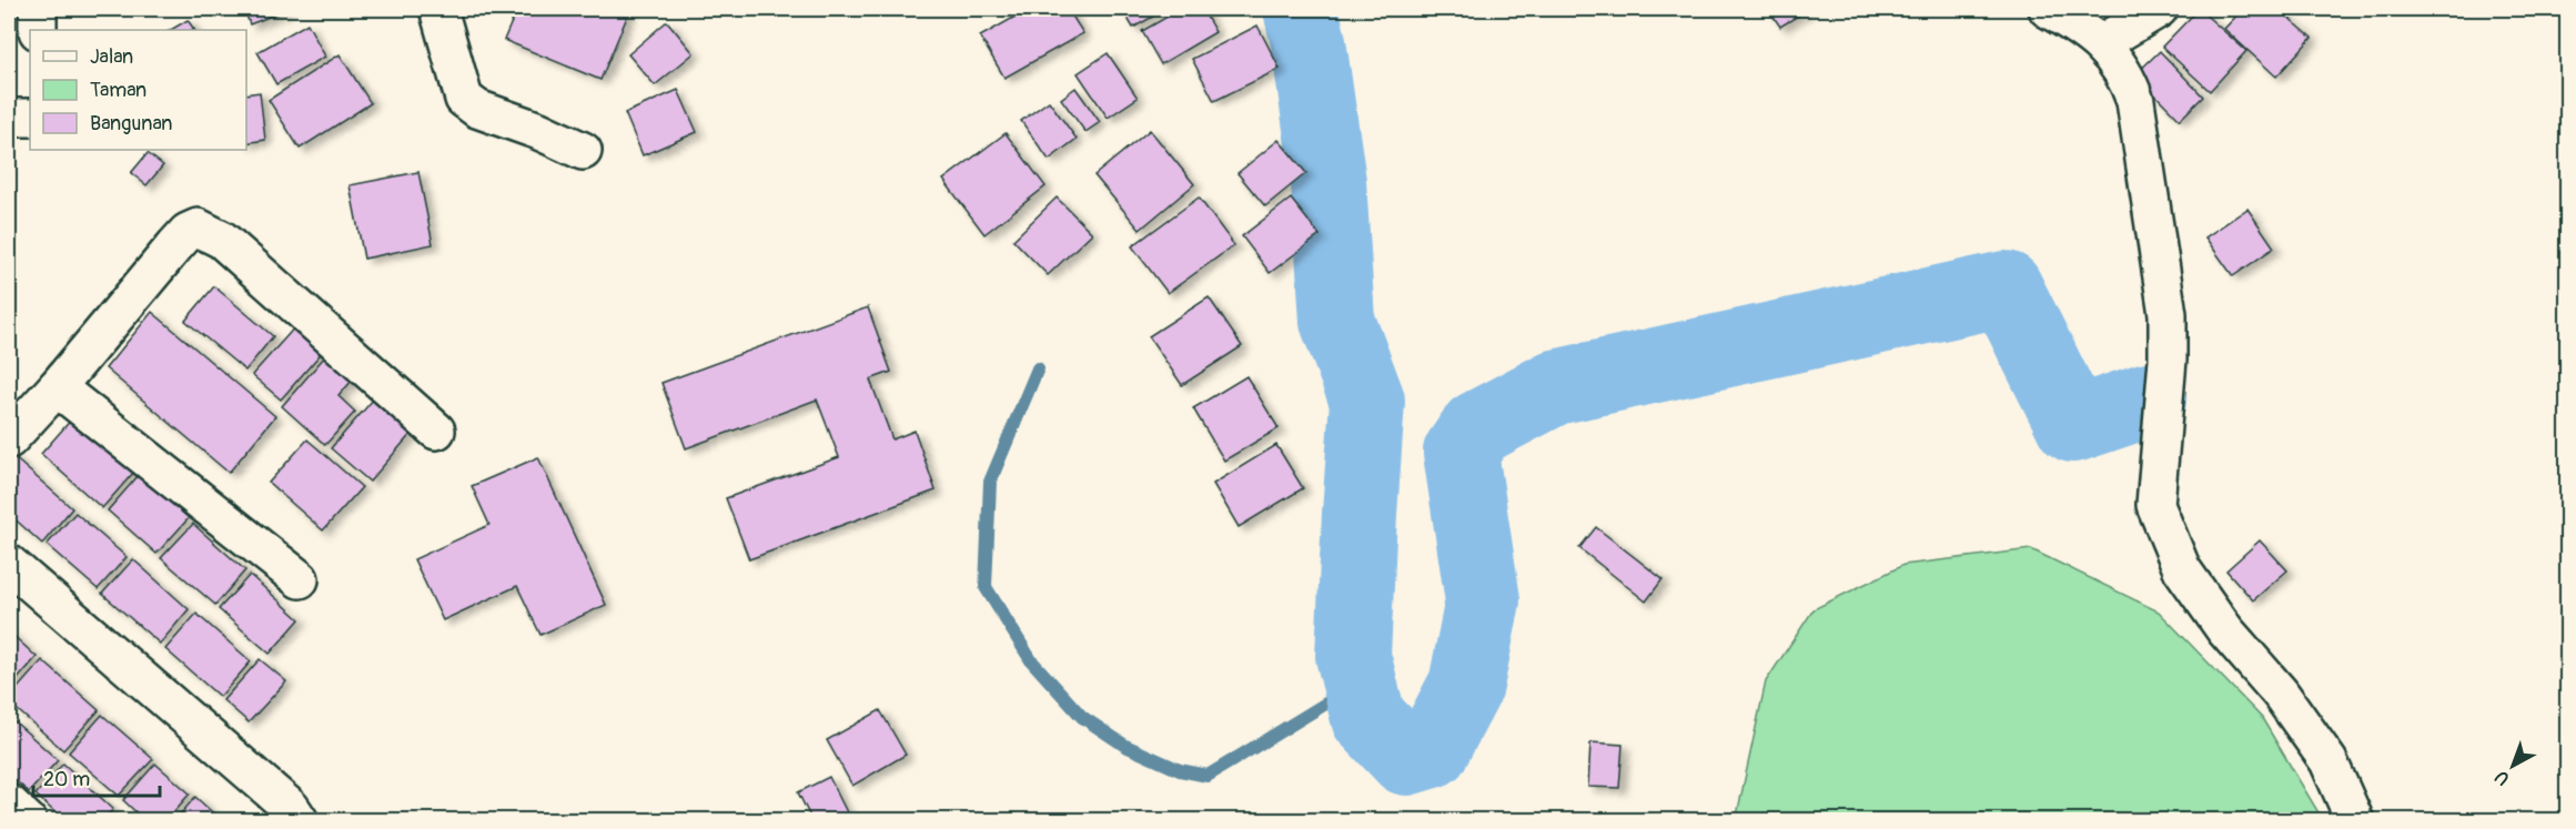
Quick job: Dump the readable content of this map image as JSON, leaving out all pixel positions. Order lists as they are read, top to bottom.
{
  "legend": ["Jalan", "Taman", "Bangunan"],
  "scale_bar": "20 m",
  "north": "bottom left"
}
